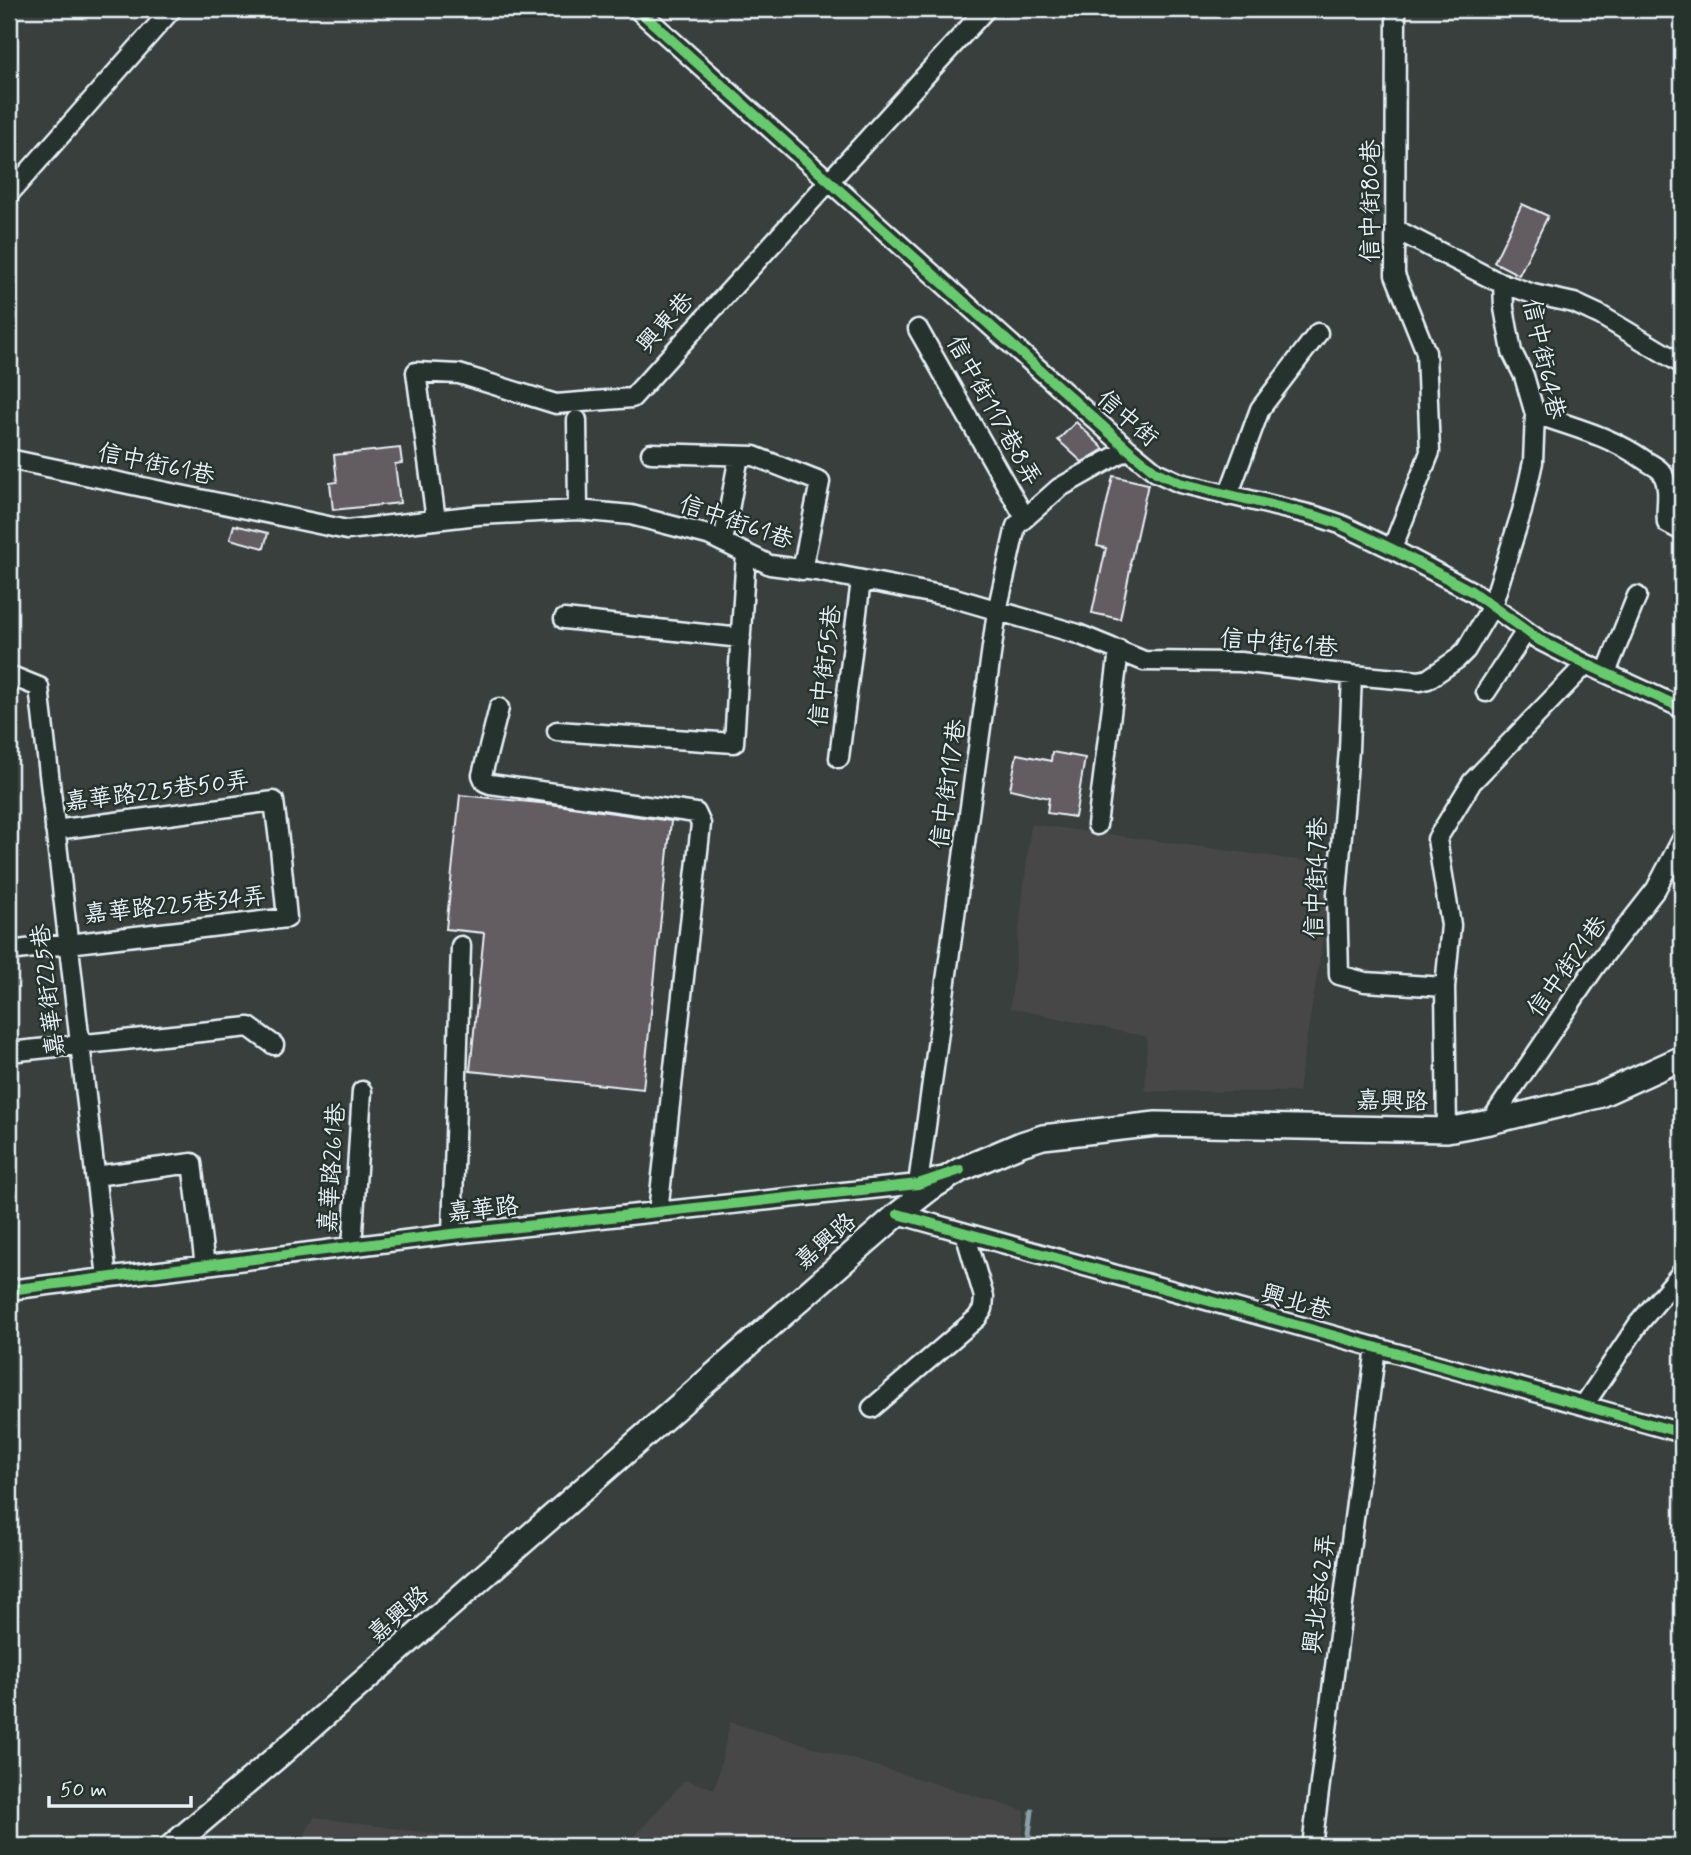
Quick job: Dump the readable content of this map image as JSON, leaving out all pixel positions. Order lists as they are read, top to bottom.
{
  "streets": {
    "main road": ["嘉興路"],
    "street": [
      "信中街80巷",
      "興東巷",
      "信中街64巷",
      "信中街117巷8弄",
      "信中街",
      "信中街61巷",
      "信中街55巷",
      "信中街117巷",
      "嘉華路225巷50弄",
      "信中街47巷",
      "嘉華路225巷34弄",
      "信中街21巷",
      "嘉華街225巷",
      "嘉華路261巷",
      "嘉華路",
      "興北巷",
      "興北巷62弄"
    ]
  },
  "crossings": [
    ["信中街80巷", "信中街"],
    ["興東巷", "信中街"],
    ["興東巷", "信中街61巷"],
    ["信中街64巷", "信中街"],
    ["信中街64巷", "信中街61巷"],
    ["信中街117巷8弄", "信中街117巷"],
    ["信中街", "信中街61巷"],
    ["信中街", "信中街117巷"],
    ["信中街61巷", "信中街55巷"],
    ["信中街61巷", "信中街117巷"],
    ["信中街61巷", "信中街47巷"],
    ["信中街117巷", "嘉華路"],
    ["嘉華路225巷50弄", "嘉華路225巷34弄"],
    ["嘉華路225巷50弄", "嘉華街225巷"],
    ["嘉華路225巷34弄", "嘉華街225巷"],
    ["信中街21巷", "嘉興路"],
    ["嘉華街225巷", "嘉華路"],
    ["嘉興路", "嘉華路"],
    ["嘉興路", "興北巷"],
    ["嘉華路261巷", "嘉華路"],
    ["興北巷", "興北巷62弄"]
  ],
  "scale_bar": "50 m"
}
